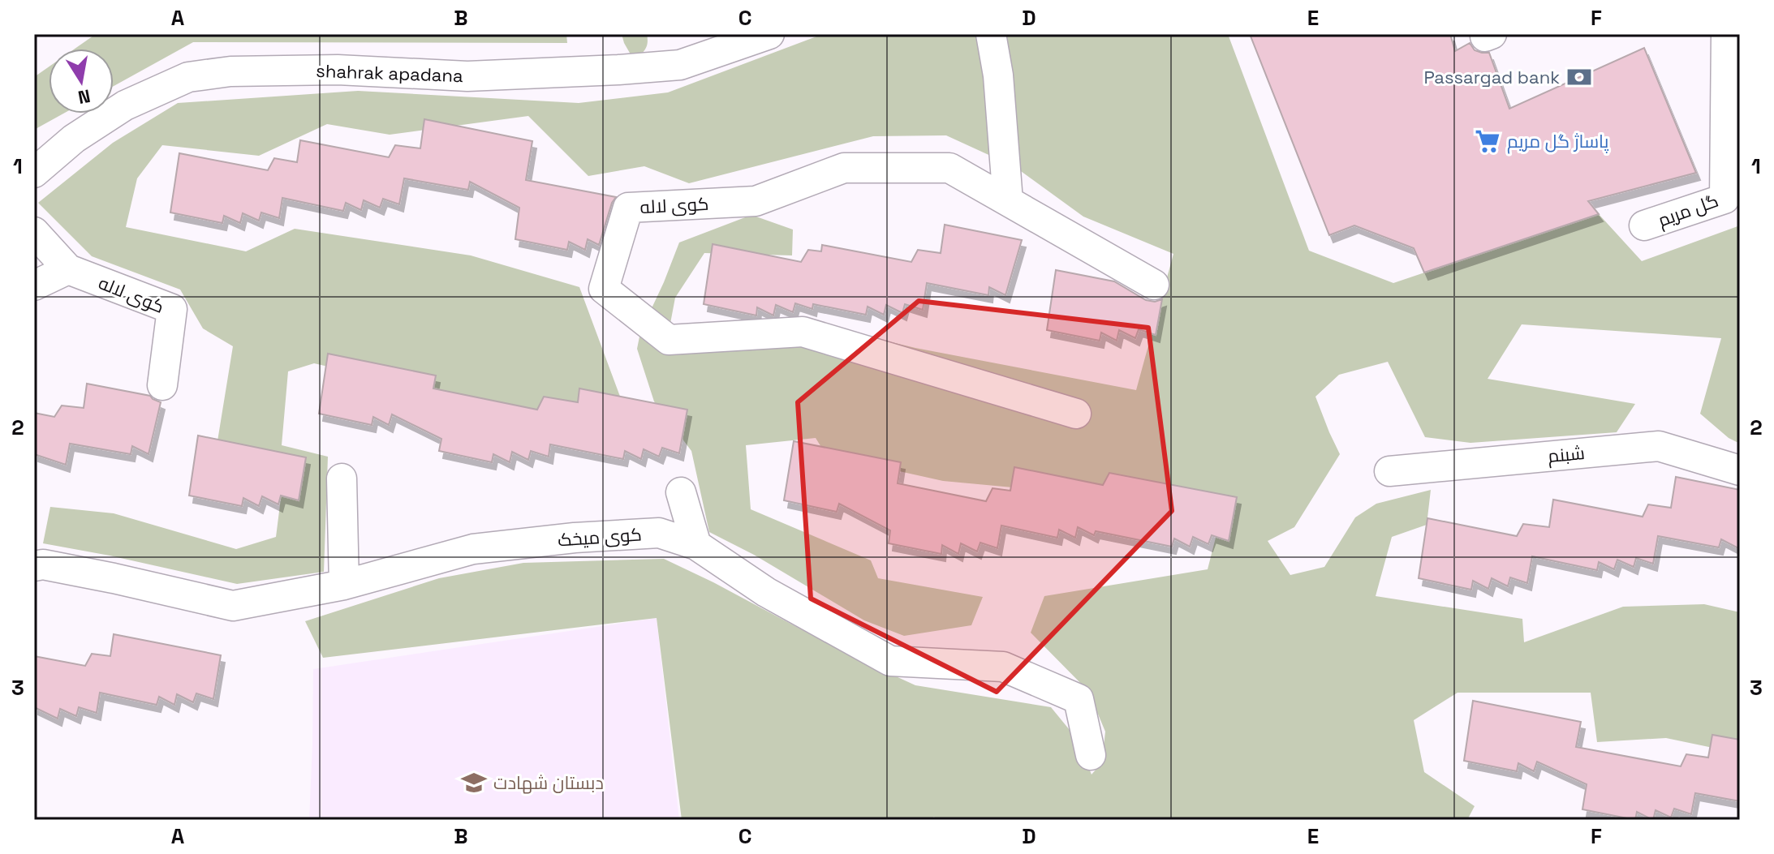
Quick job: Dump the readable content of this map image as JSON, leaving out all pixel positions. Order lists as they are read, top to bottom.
{
  "streets": {
    "street": [
      "shahrak apadana",
      "کوی لاله",
      "گل مریم",
      "شبنم",
      "کوی میخک"
    ]
  },
  "places": {
    "bank": ["Passargad bank"],
    "supermarket": ["پاساژ گل مریم"],
    "school or university": ["دبستان شهادت"]
  },
  "north": "bottom",
  "grid": {
    "columns": [
      "A",
      "B",
      "C",
      "D",
      "E",
      "F"
    ],
    "rows": ["1", "2", "3"]
  }
}
